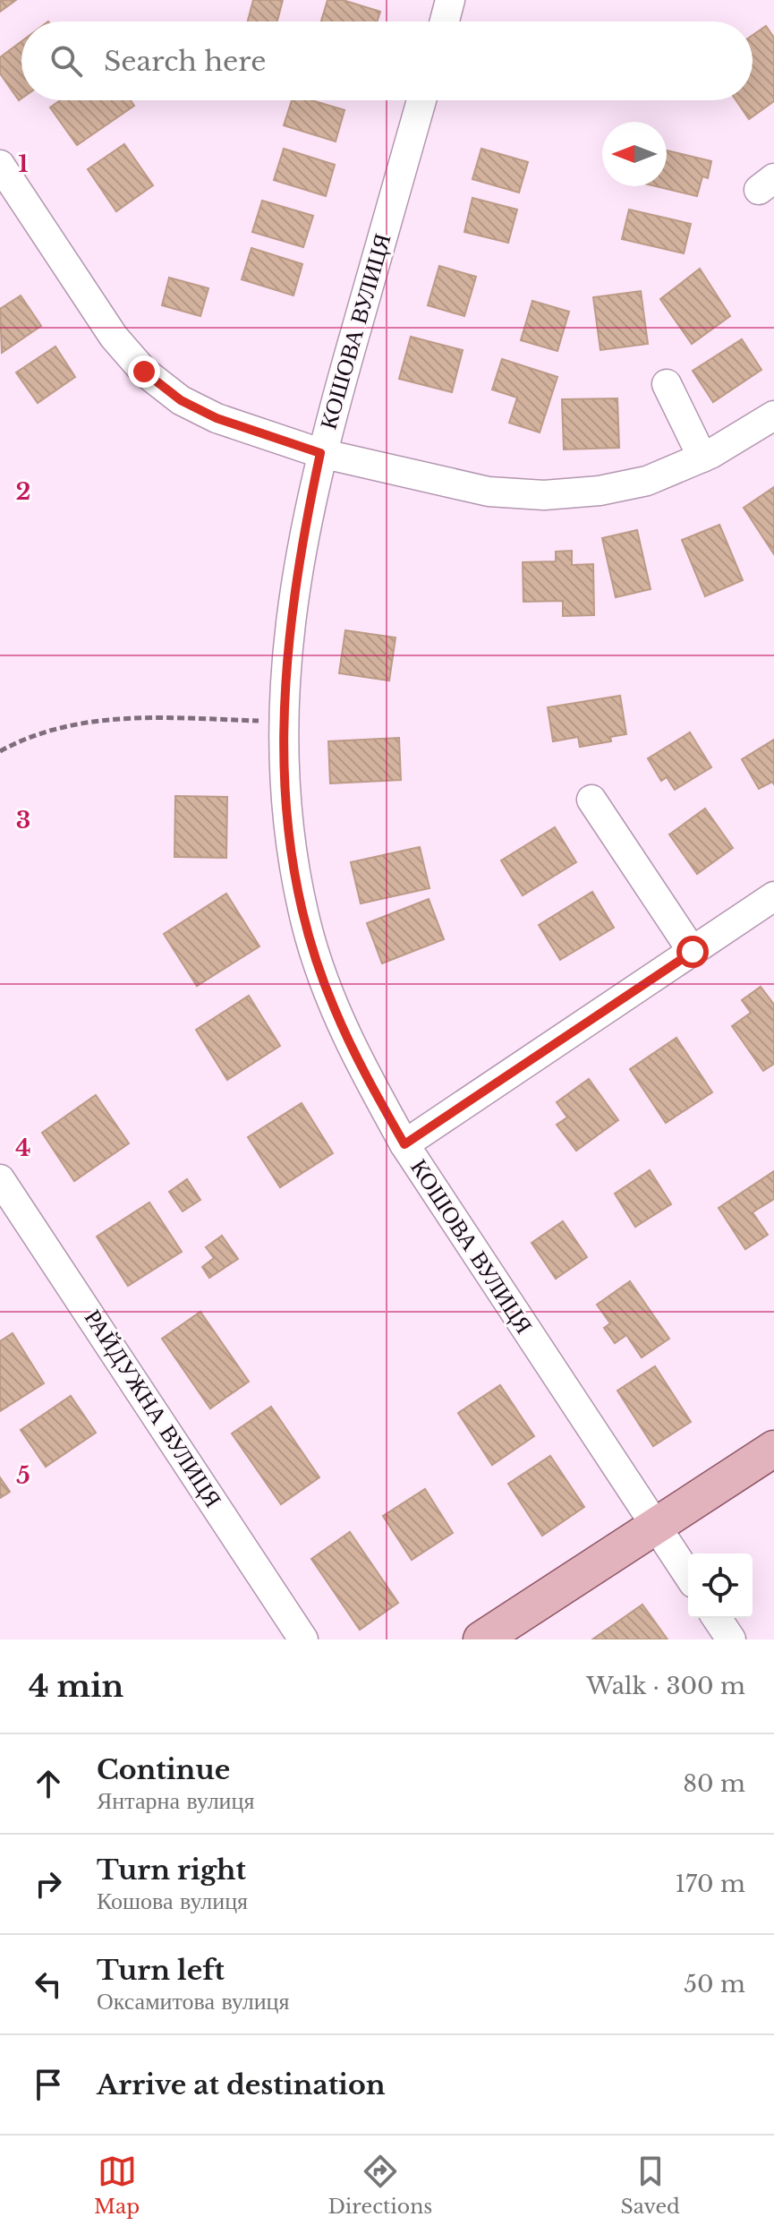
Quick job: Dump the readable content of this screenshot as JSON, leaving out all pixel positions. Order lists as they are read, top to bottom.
{
  "streets": {
    "street": ["КОШОВА ВУЛИЦЯ", "РАЙДУЖНА ВУЛИЦЯ"]
  },
  "north": "left",
  "page": {
    "search": "Search here",
    "heading": ["4 min", "Walk · 300 m"],
    "list": [
      ["Continue", "Янтарна вулиця", "80 m"],
      ["Turn right", "Кошова вулиця", "170 m"],
      ["Turn left", "Оксамитова вулиця", "50 m"],
      "Arrive at destination"
    ],
    "nav": ["Map", "Directions", "Saved"]
  },
  "grid": {
    "rows": [
      "1",
      "2",
      "3",
      "4",
      "5"
    ]
  }
}
